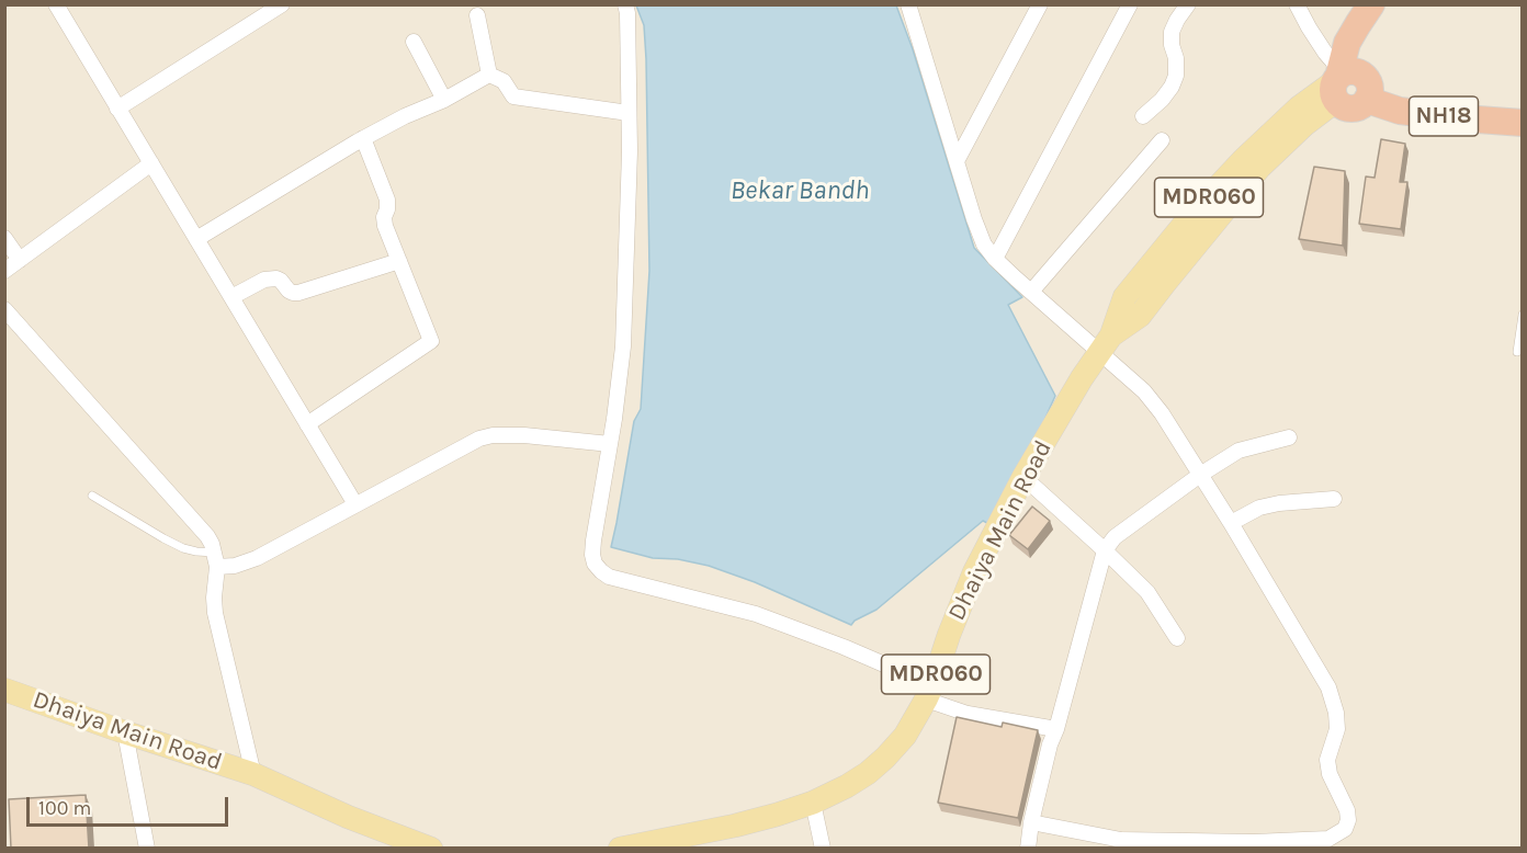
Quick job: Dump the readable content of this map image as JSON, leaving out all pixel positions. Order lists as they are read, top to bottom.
{
  "streets": {
    "highway": ["NH18", "Dhaiya Main Road"],
    "main road": ["MDR060"]
  },
  "crossings": [
    ["NH18", "Dhaiya Main Road"]
  ],
  "water": ["Bekar Bandh"],
  "scale_bar": "100 m"
}
